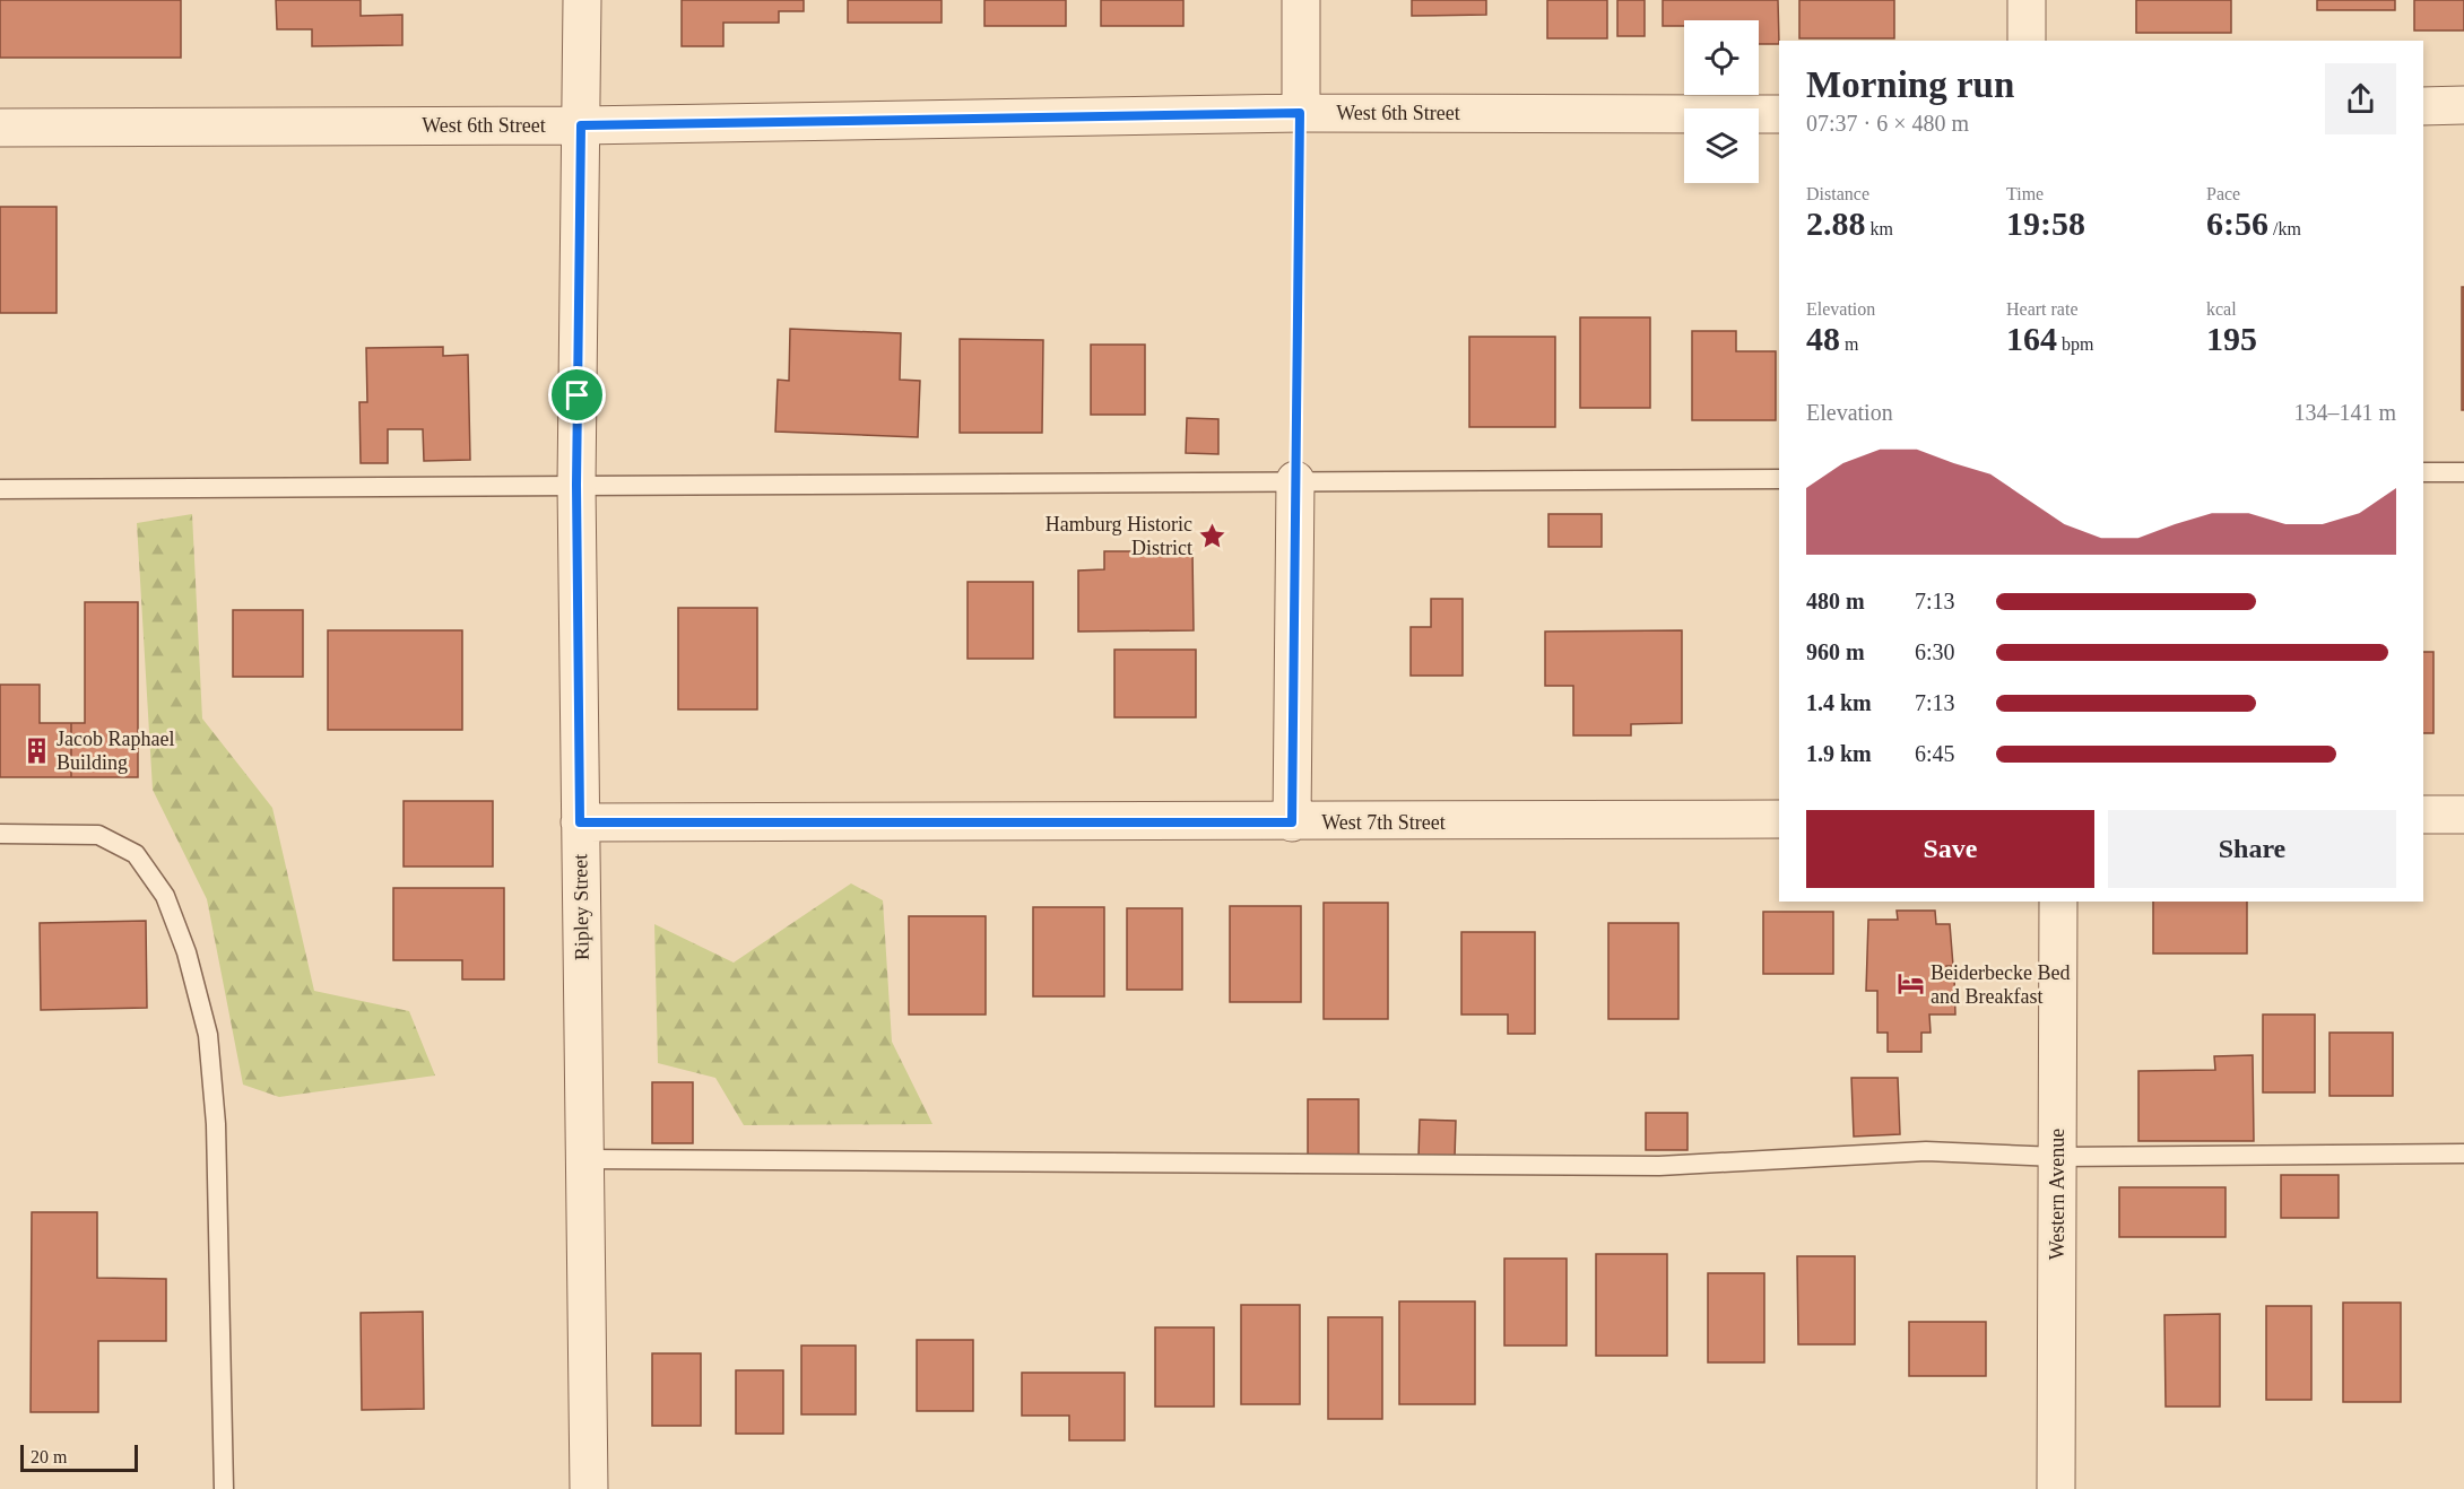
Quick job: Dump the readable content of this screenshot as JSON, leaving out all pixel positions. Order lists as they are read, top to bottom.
{
  "streets": {
    "street": [
      "West 6th Street",
      "West 7th Street",
      "Ripley Street",
      "Western Avenue"
    ]
  },
  "crossings": [
    ["West 6th Street", "Ripley Street"],
    ["West 7th Street", "Ripley Street"]
  ],
  "places": {
    "place": ["Hamburg Historic District"],
    "building": ["Jacob Raphael Building"],
    "hotel": ["Beiderbecke Bed and Breakfast"]
  },
  "scale_bar": "20 m",
  "page": {
    "heading": ["Morning run", "07:37 · 6 × 480 m"],
    "stats": [
      ["Distance", "2.88 km"],
      ["Time", "19:58"],
      ["Pace", "6:56 /km"],
      ["Elevation", "48 m"],
      ["Heart rate", "164 bpm"],
      ["kcal", "195"]
    ],
    "chart": ["Elevation", "134–141 m"],
    "list": [
      {
        "name": "480 m",
        "note": "7:13"
      },
      {
        "name": "960 m",
        "note": "6:30"
      },
      {
        "name": "1.4 km",
        "note": "7:13"
      },
      {
        "name": "1.9 km",
        "note": "6:45"
      }
    ],
    "buttons": ["Save", "Share"],
    "scale": "20 m"
  }
}
